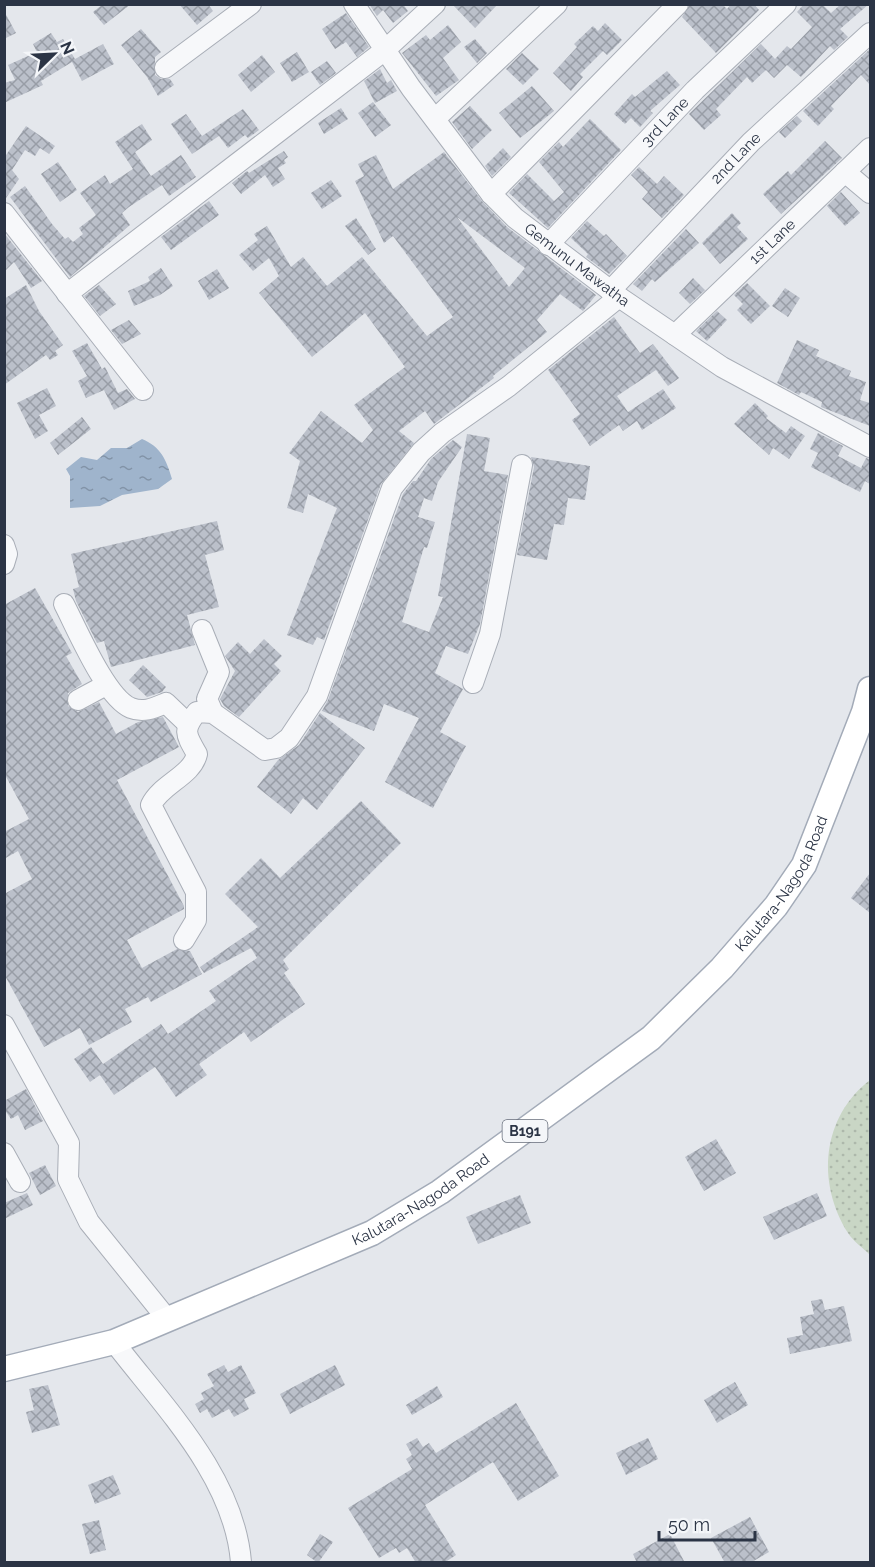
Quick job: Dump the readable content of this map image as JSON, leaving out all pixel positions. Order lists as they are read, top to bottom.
{
  "streets": {
    "main road": ["Kalutara-Nagoda Road", "B191"],
    "street": [
      "3rd Lane",
      "2nd Lane",
      "1st Lane",
      "Gemunu Mawatha"
    ]
  },
  "crossings": [
    ["3rd Lane", "Gemunu Mawatha"],
    ["2nd Lane", "Gemunu Mawatha"],
    ["1st Lane", "Gemunu Mawatha"]
  ],
  "scale_bar": "50 m",
  "north": "top right"
}
